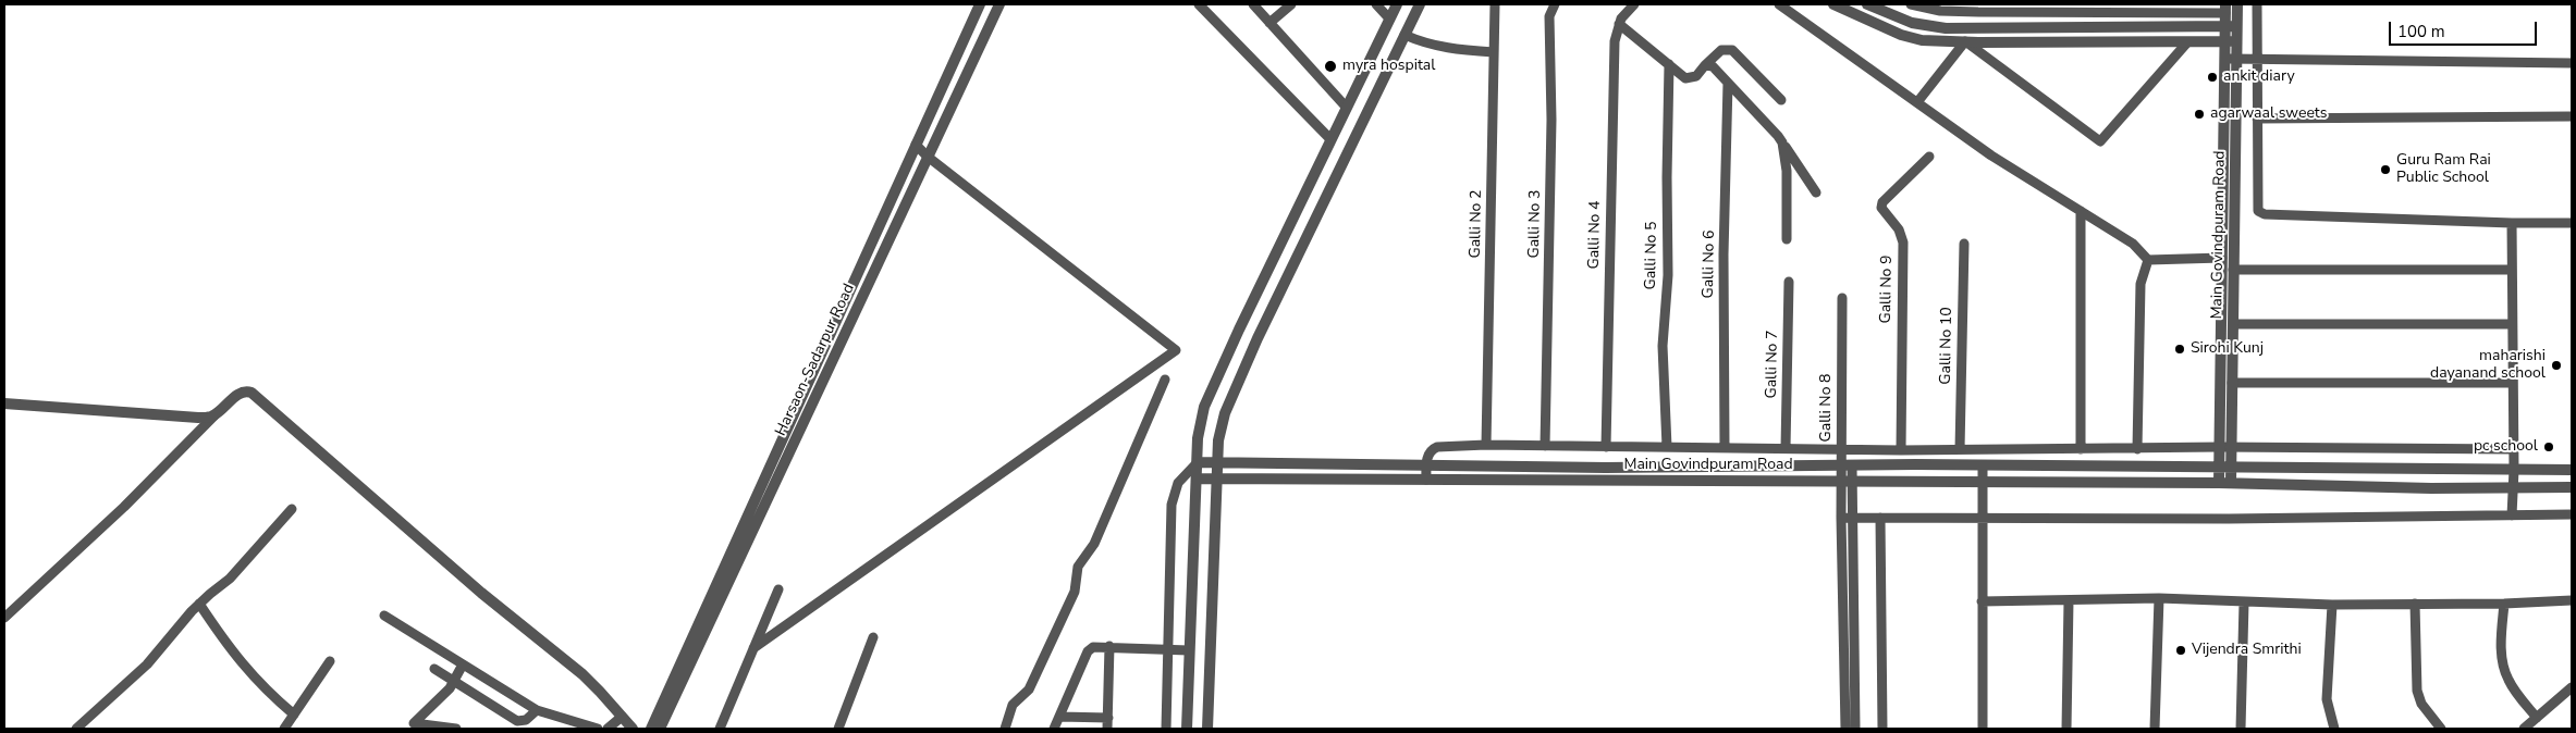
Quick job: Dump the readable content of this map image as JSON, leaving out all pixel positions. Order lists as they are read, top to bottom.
{
  "streets": {
    "street": [
      "Galli No 2",
      "Galli No 3",
      "Galli No 4",
      "Main Govindpuram Road",
      "Galli No 5",
      "Galli No 6",
      "Galli No 9",
      "Galli No 10",
      "Harsaon-Sadarpur Road",
      "Galli No 7",
      "Galli No 8"
    ]
  },
  "crossings": [
    ["Main Govindpuram Road", "Galli No 8"]
  ],
  "places": [
    "myra hospital",
    "ankit diary",
    "agarwaal sweets",
    "Guru Ram Rai Public School",
    "Sirohi Kunj",
    "maharishi dayanand school",
    "pc school",
    "Vijendra Smrithi"
  ],
  "scale_bar": "100 m"
}
